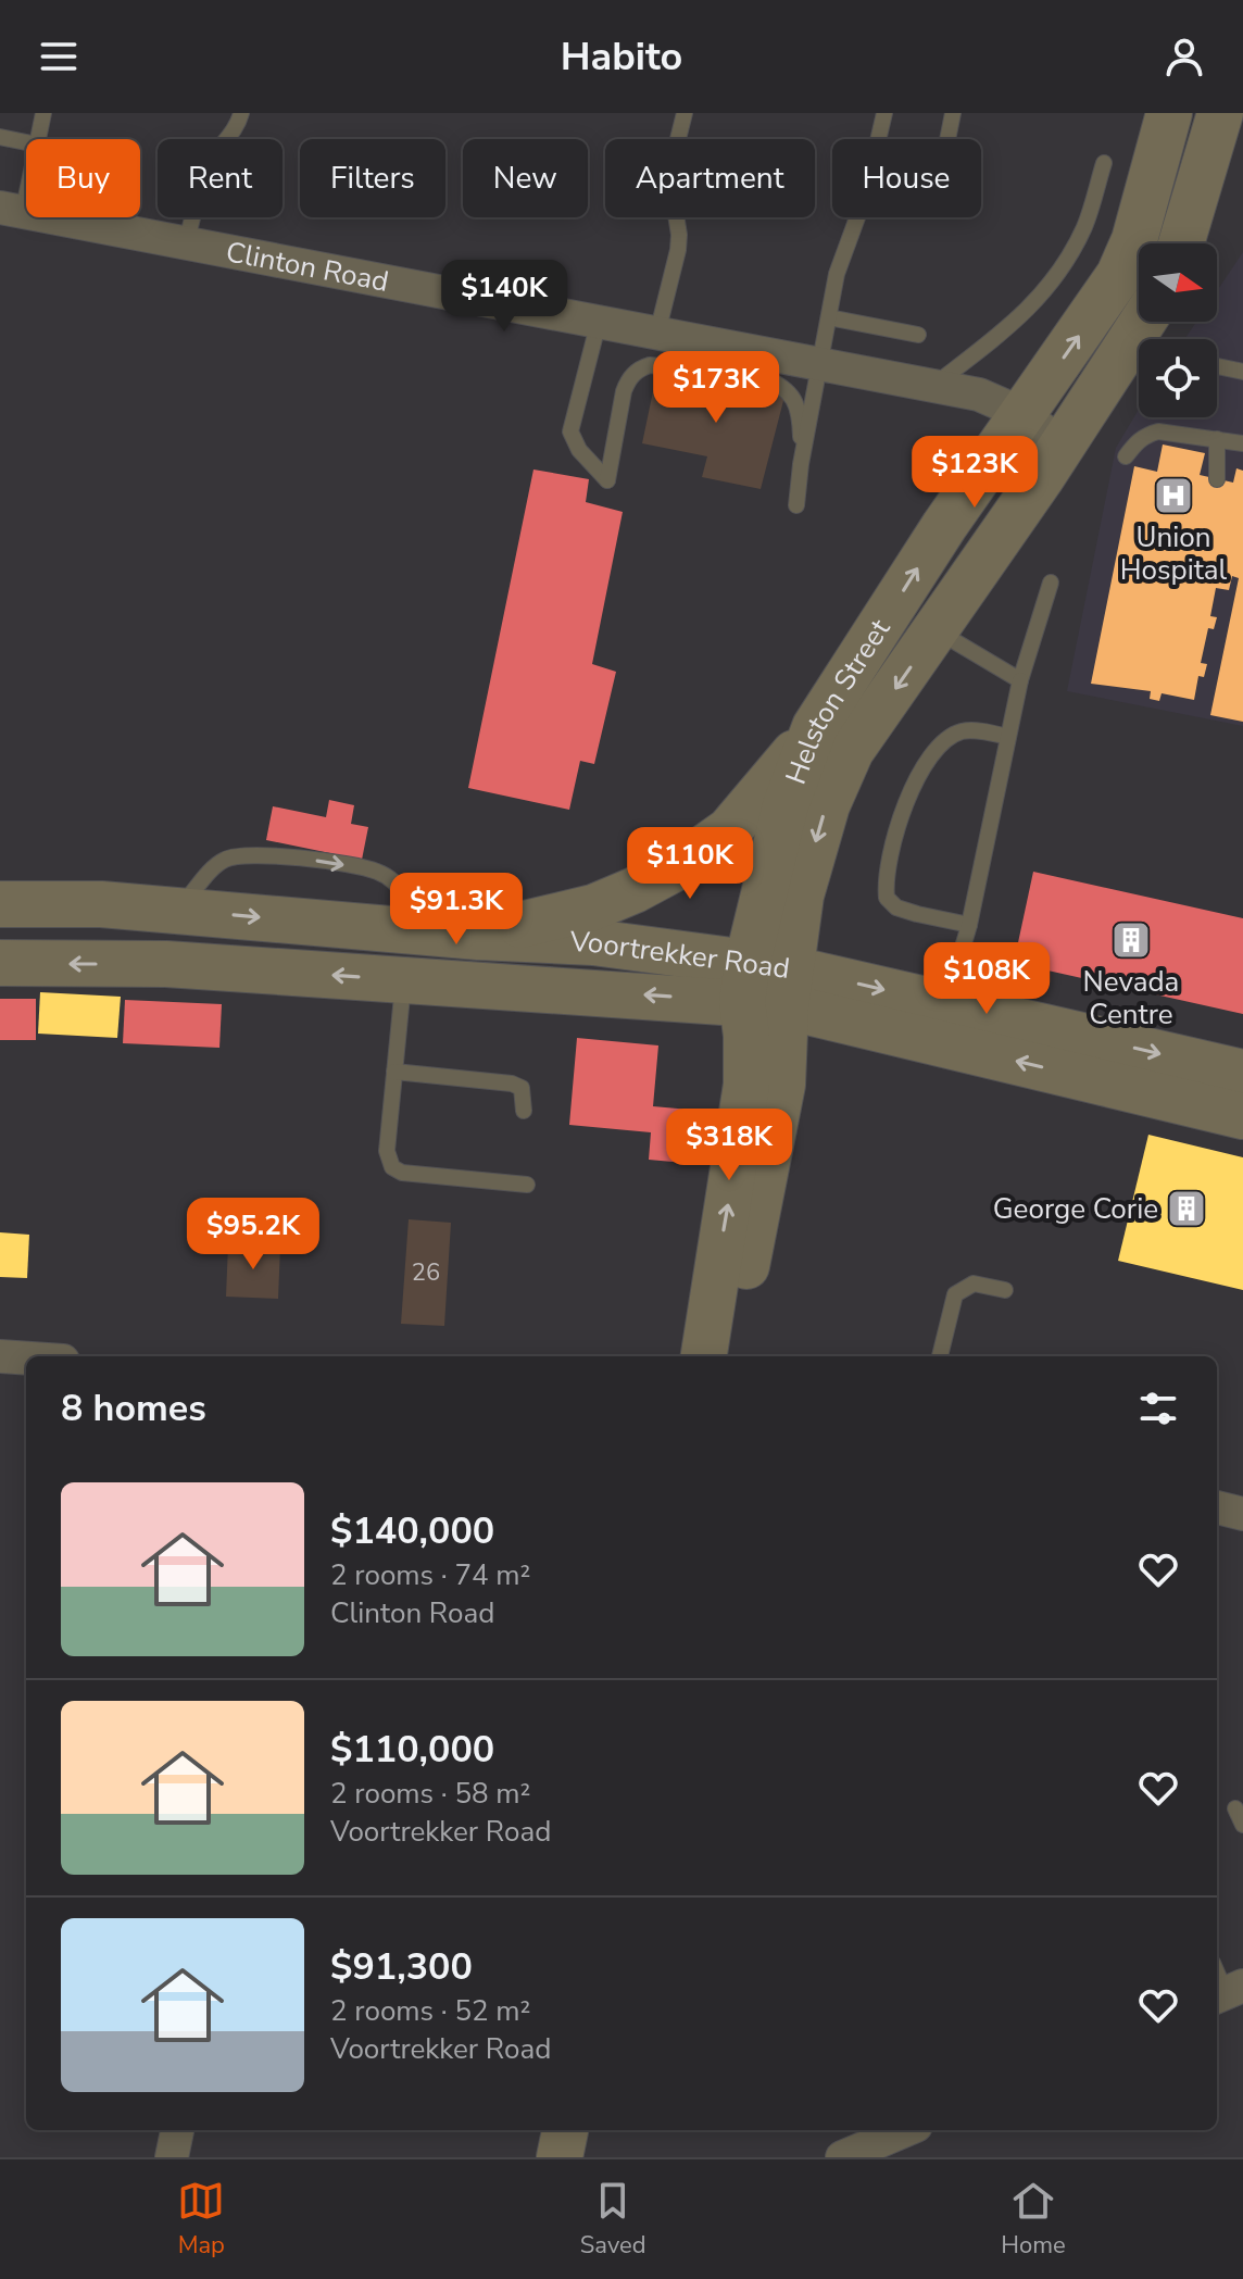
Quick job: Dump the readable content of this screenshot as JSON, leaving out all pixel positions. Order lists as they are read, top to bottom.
{
  "streets": {
    "street": ["Clinton Road", "Helston Street", "Voortrekker Road"]
  },
  "crossings": [
    ["Clinton Road", "Helston Street"],
    ["Helston Street", "Voortrekker Road"]
  ],
  "places": {
    "hospital": ["Union Hospital"],
    "building": ["Nevada Centre", "George Corie"]
  },
  "house_numbers": ["26"],
  "north": "right",
  "page": {
    "header": "Habito",
    "chip": [
      "Buy",
      "Rent",
      "Filters",
      "New",
      "Apartment",
      "House"
    ],
    "price": [
      "$140K",
      "$173K",
      "$123K",
      "$110K",
      "$91.3K",
      "$108K",
      "$318K",
      "$95.2K"
    ],
    "heading": "8 homes",
    "list": [
      {
        "name": "$140,000",
        "note": "2 rooms · 74 m² · Clinton Road"
      },
      {
        "name": "$110,000",
        "note": "2 rooms · 58 m² · Voortrekker Road"
      },
      {
        "name": "$91,300",
        "note": "2 rooms · 52 m² · Voortrekker Road"
      }
    ],
    "tabs": ["Map", "Saved", "Home"]
  }
}
